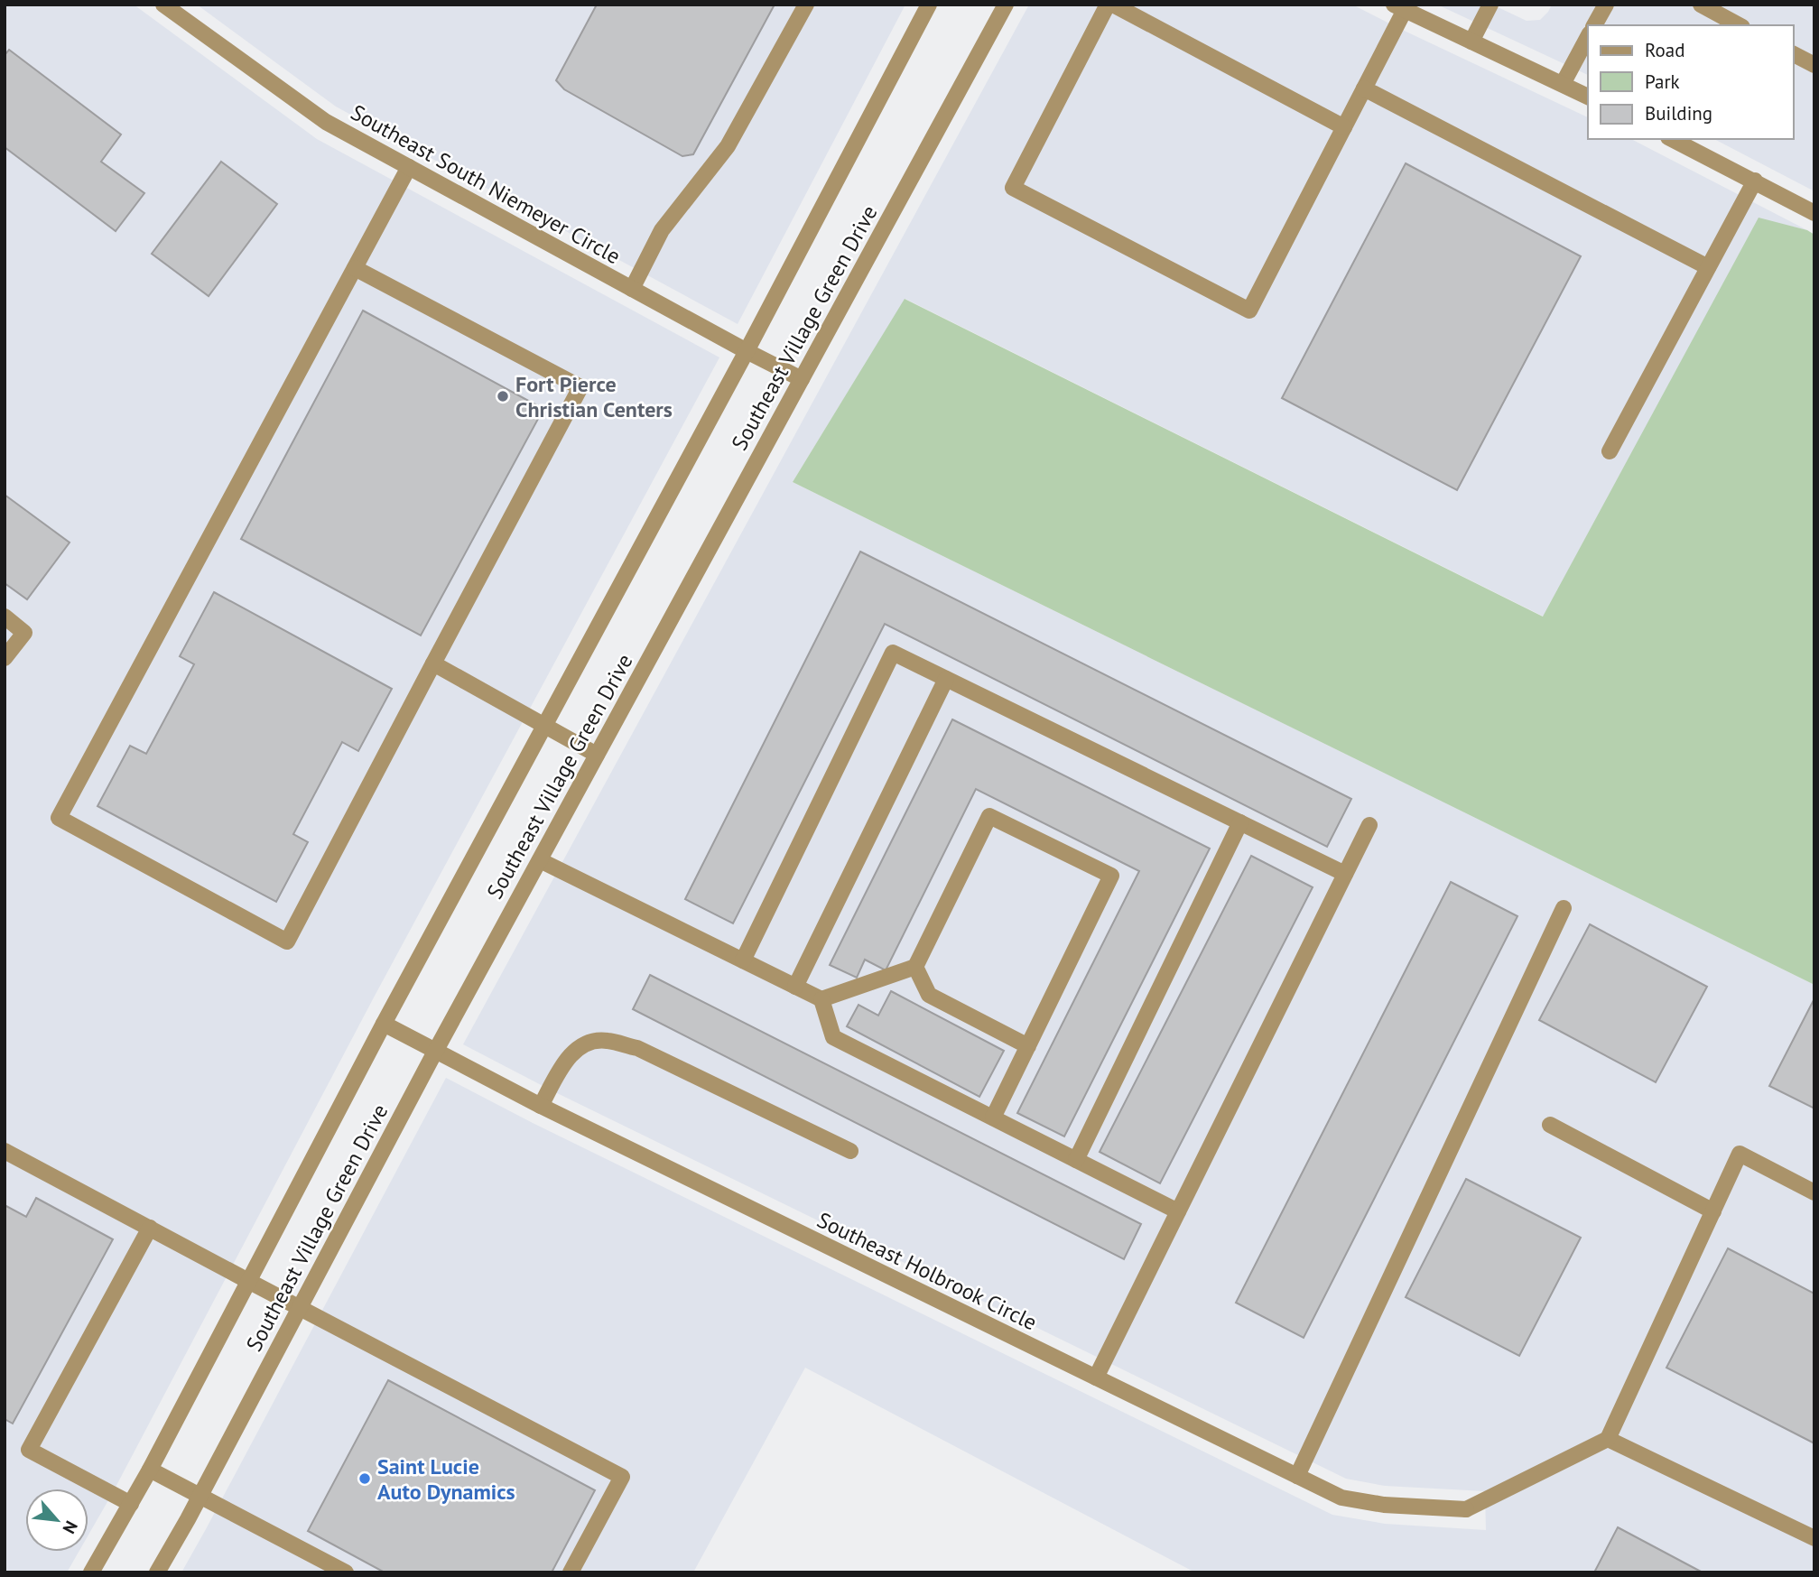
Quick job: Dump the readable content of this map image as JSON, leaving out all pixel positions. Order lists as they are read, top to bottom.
{
  "streets": {
    "street": ["Southeast South Niemeyer Circle", "Southeast Village Green Drive", "Southeast Holbrook Circle"]
  },
  "crossings": [
    ["Southeast South Niemeyer Circle", "Southeast Village Green Drive"],
    ["Southeast Village Green Drive", "Southeast Holbrook Circle"]
  ],
  "places": ["Fort Pierce Christian Centers", "Saint Lucie Auto Dynamics"],
  "legend": ["Road", "Park", "Building"],
  "north": "bottom right"
}
